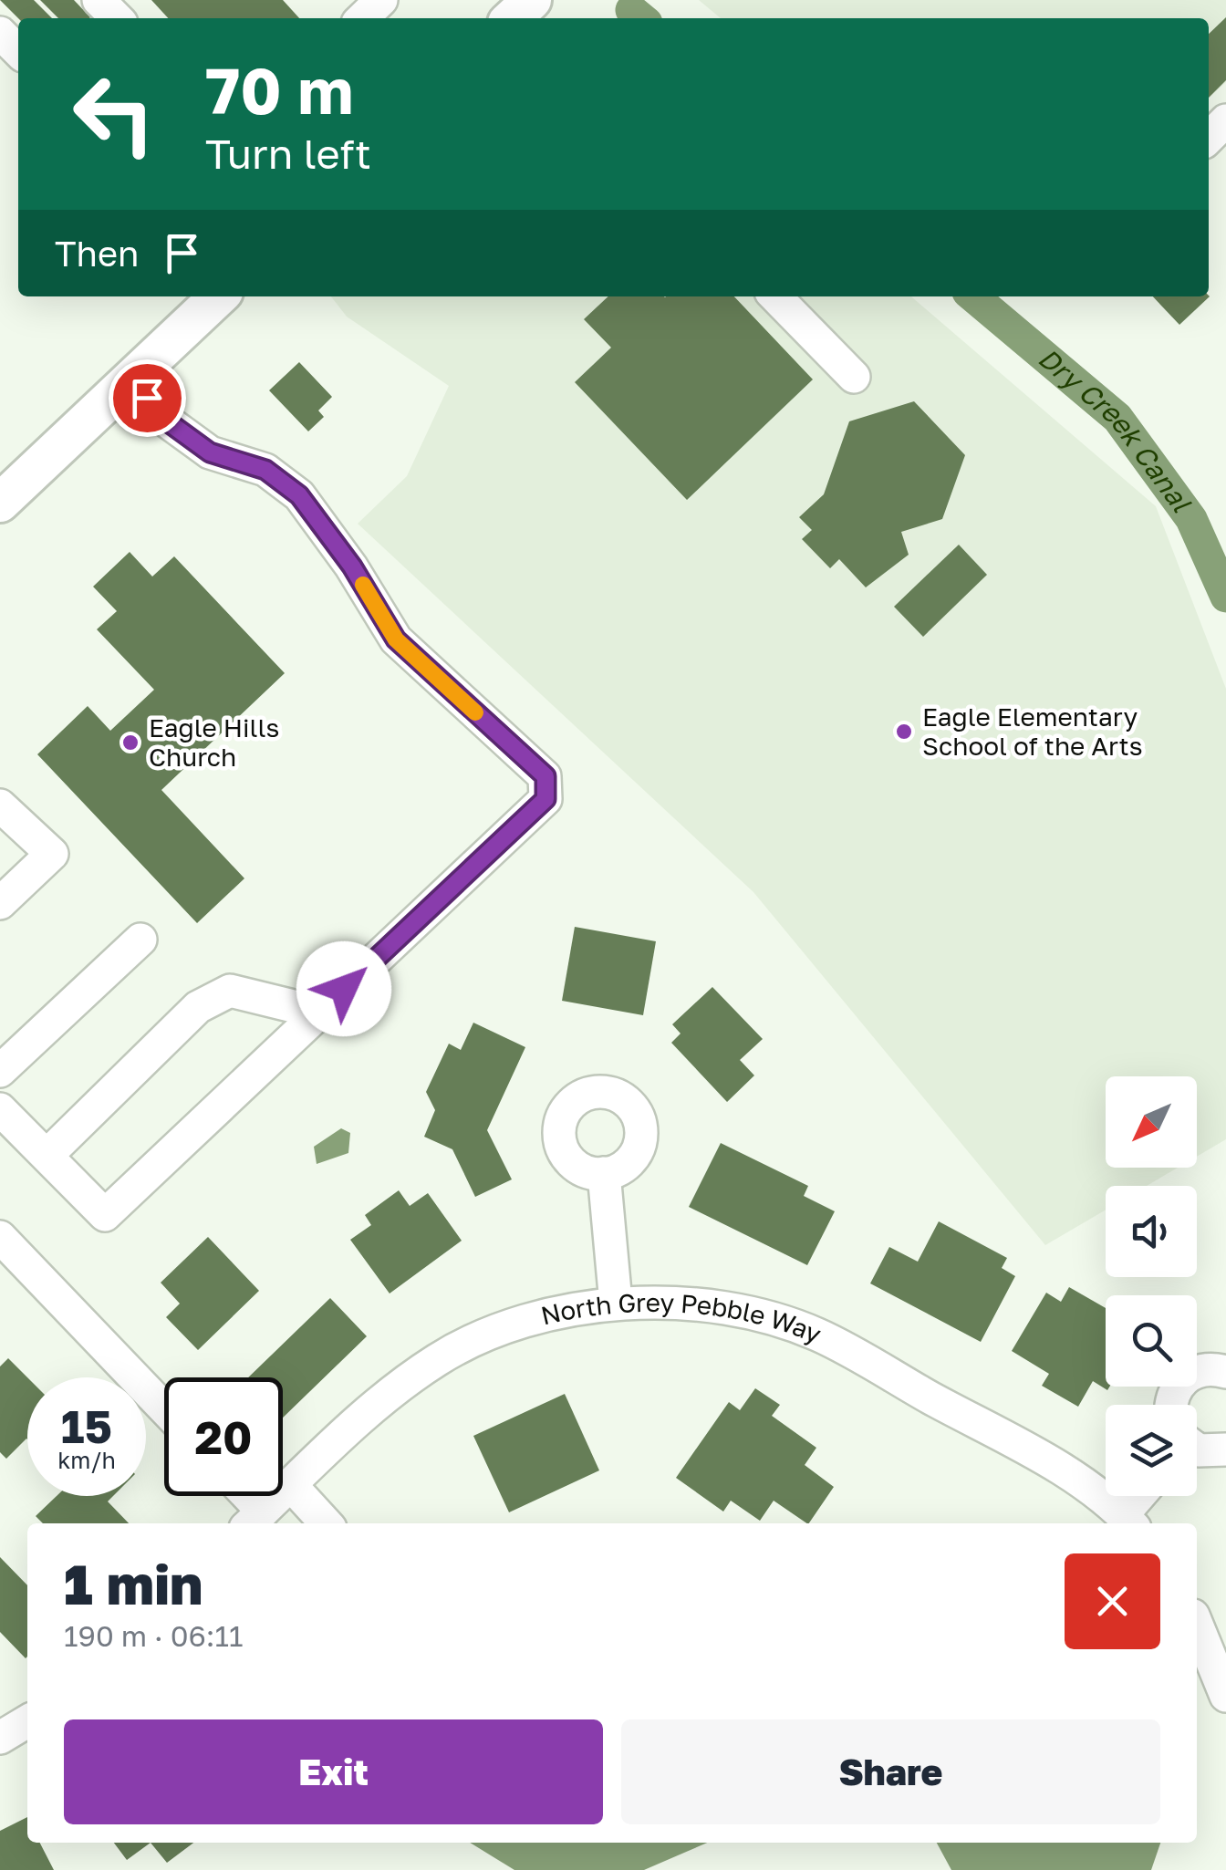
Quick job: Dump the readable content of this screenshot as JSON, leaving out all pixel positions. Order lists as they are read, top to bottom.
{
  "streets": {
    "street": ["North Grey Pebble Way"]
  },
  "water": ["Dry Creek Canal"],
  "places": ["Eagle Elementary School of the Arts", "Eagle Hills Church"],
  "north": "bottom left",
  "page": {
    "turn": ["70 m", "Turn left"],
    "then": "Then",
    "speed": "15 km/h",
    "limit": "20",
    "heading": ["1 min", "190 m · 06:11"],
    "buttons": ["Exit", "Share"]
  }
}
